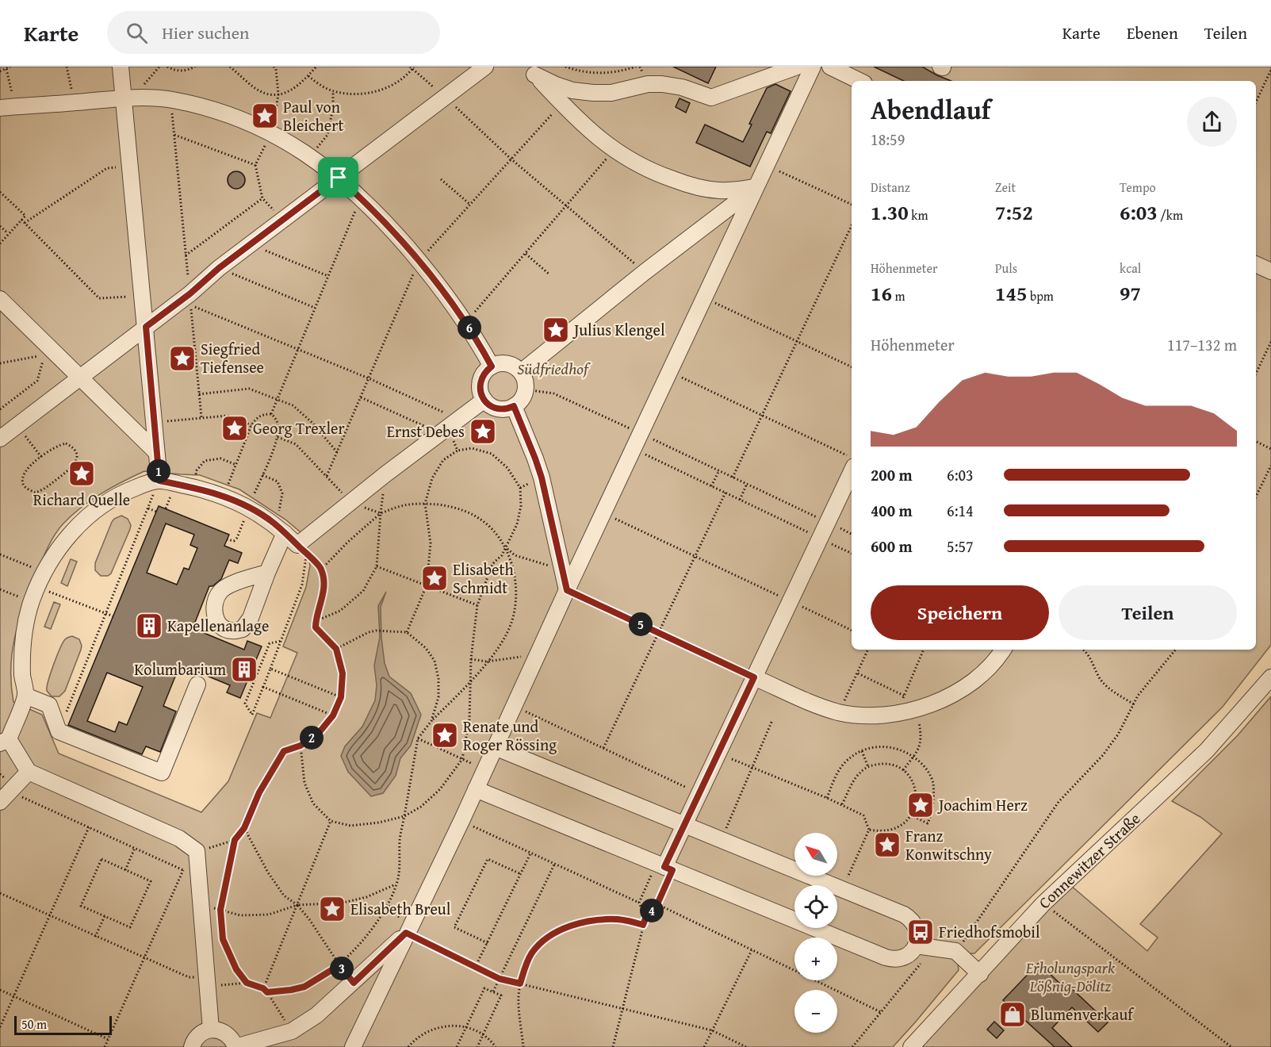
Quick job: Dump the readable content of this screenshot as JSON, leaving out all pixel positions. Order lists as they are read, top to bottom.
{
  "streets": {
    "street": ["Connewitzer Straße"]
  },
  "parks": ["Südfriedhof", "Erholungspark Lößnig-Dölitz"],
  "places": {
    "place": [
      "Paul von Bleichert",
      "Julius Klengel",
      "Siegfried Tiefensee",
      "Georg Trexler",
      "Ernst Debes",
      "Richard Quelle",
      "Elisabeth Schmidt",
      "Renate und Roger Rössing",
      "Joachim Herz",
      "Franz Konwitschny",
      "Elisabeth Breul"
    ],
    "building": ["Kapellenanlage", "Kolumbarium"],
    "bus stop": ["Friedhofsmobil"],
    "shop": ["Blumenverkauf"]
  },
  "scale_bar": "50 m",
  "north": "top left",
  "page": {
    "header": "Karte",
    "search": "Hier suchen",
    "nav": ["Karte", "Ebenen", "Teilen"],
    "heading": ["Abendlauf", "18:59"],
    "stats": [
      ["Distanz", "1.30 km"],
      ["Zeit", "7:52"],
      ["Tempo", "6:03 /km"],
      ["Höhenmeter", "16 m"],
      ["Puls", "145 bpm"],
      ["kcal", "97"]
    ],
    "pins": [
      "6",
      "1",
      "5",
      "2",
      "4",
      "3"
    ],
    "chart": ["Höhenmeter", "117–132 m"],
    "list": [
      {
        "name": "200 m",
        "note": "6:03"
      },
      {
        "name": "400 m",
        "note": "6:14"
      },
      {
        "name": "600 m",
        "note": "5:57"
      }
    ],
    "buttons": ["Speichern", "Teilen"],
    "map_buttons": ["+", "−"],
    "scale": "50 m"
  }
}
